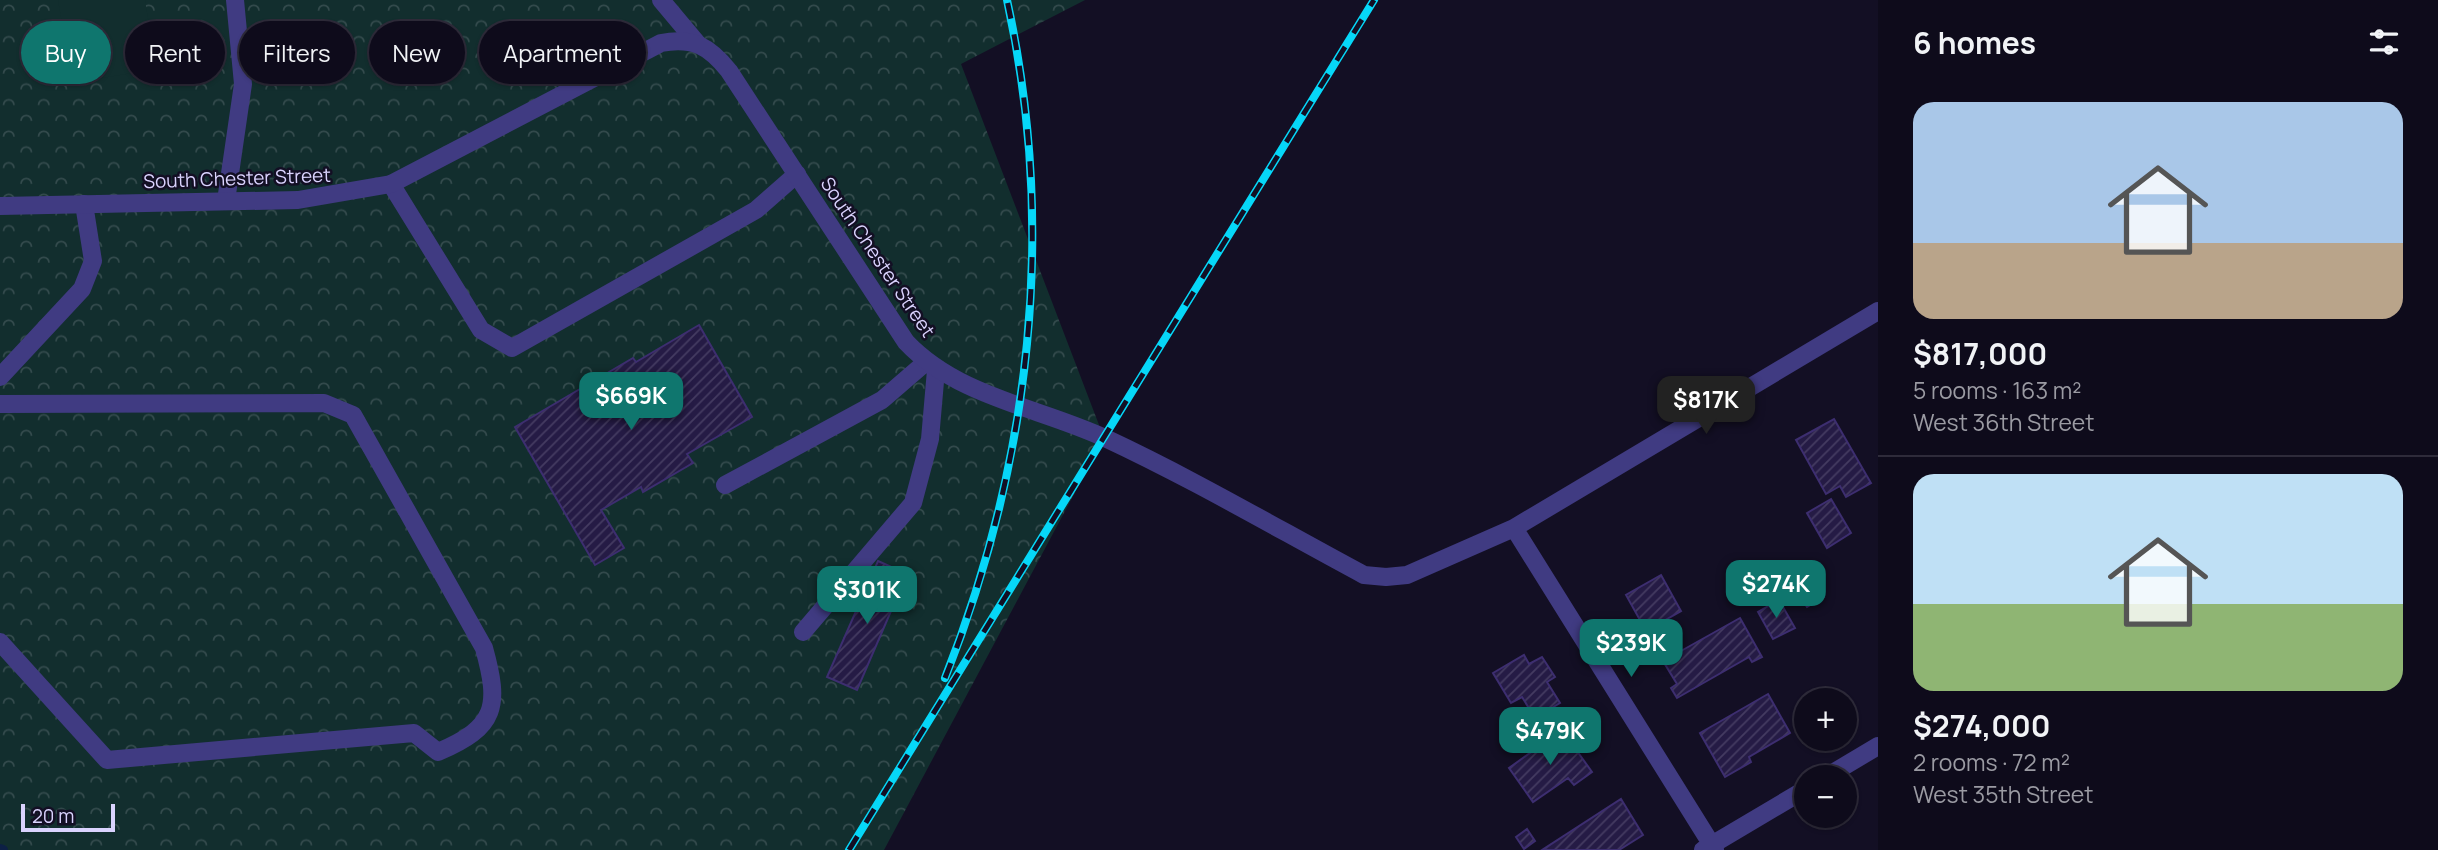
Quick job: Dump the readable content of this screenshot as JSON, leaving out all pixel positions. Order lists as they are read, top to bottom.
{
  "streets": {
    "street": ["South Chester Street"]
  },
  "scale_bar": "20 m",
  "page": {
    "heading": "6 homes",
    "chip": [
      "Buy",
      "Rent",
      "Filters",
      "New",
      "Apartment"
    ],
    "list": [
      {
        "name": "$817,000",
        "note": "5 rooms · 163 m² · West 36th Street"
      },
      {
        "name": "$274,000",
        "note": "2 rooms · 72 m² · West 35th Street"
      }
    ],
    "price": [
      "$669K",
      "$817K",
      "$274K",
      "$301K",
      "$239K",
      "$479K"
    ],
    "map_buttons": ["+", "−"],
    "scale": "20 m"
  }
}
